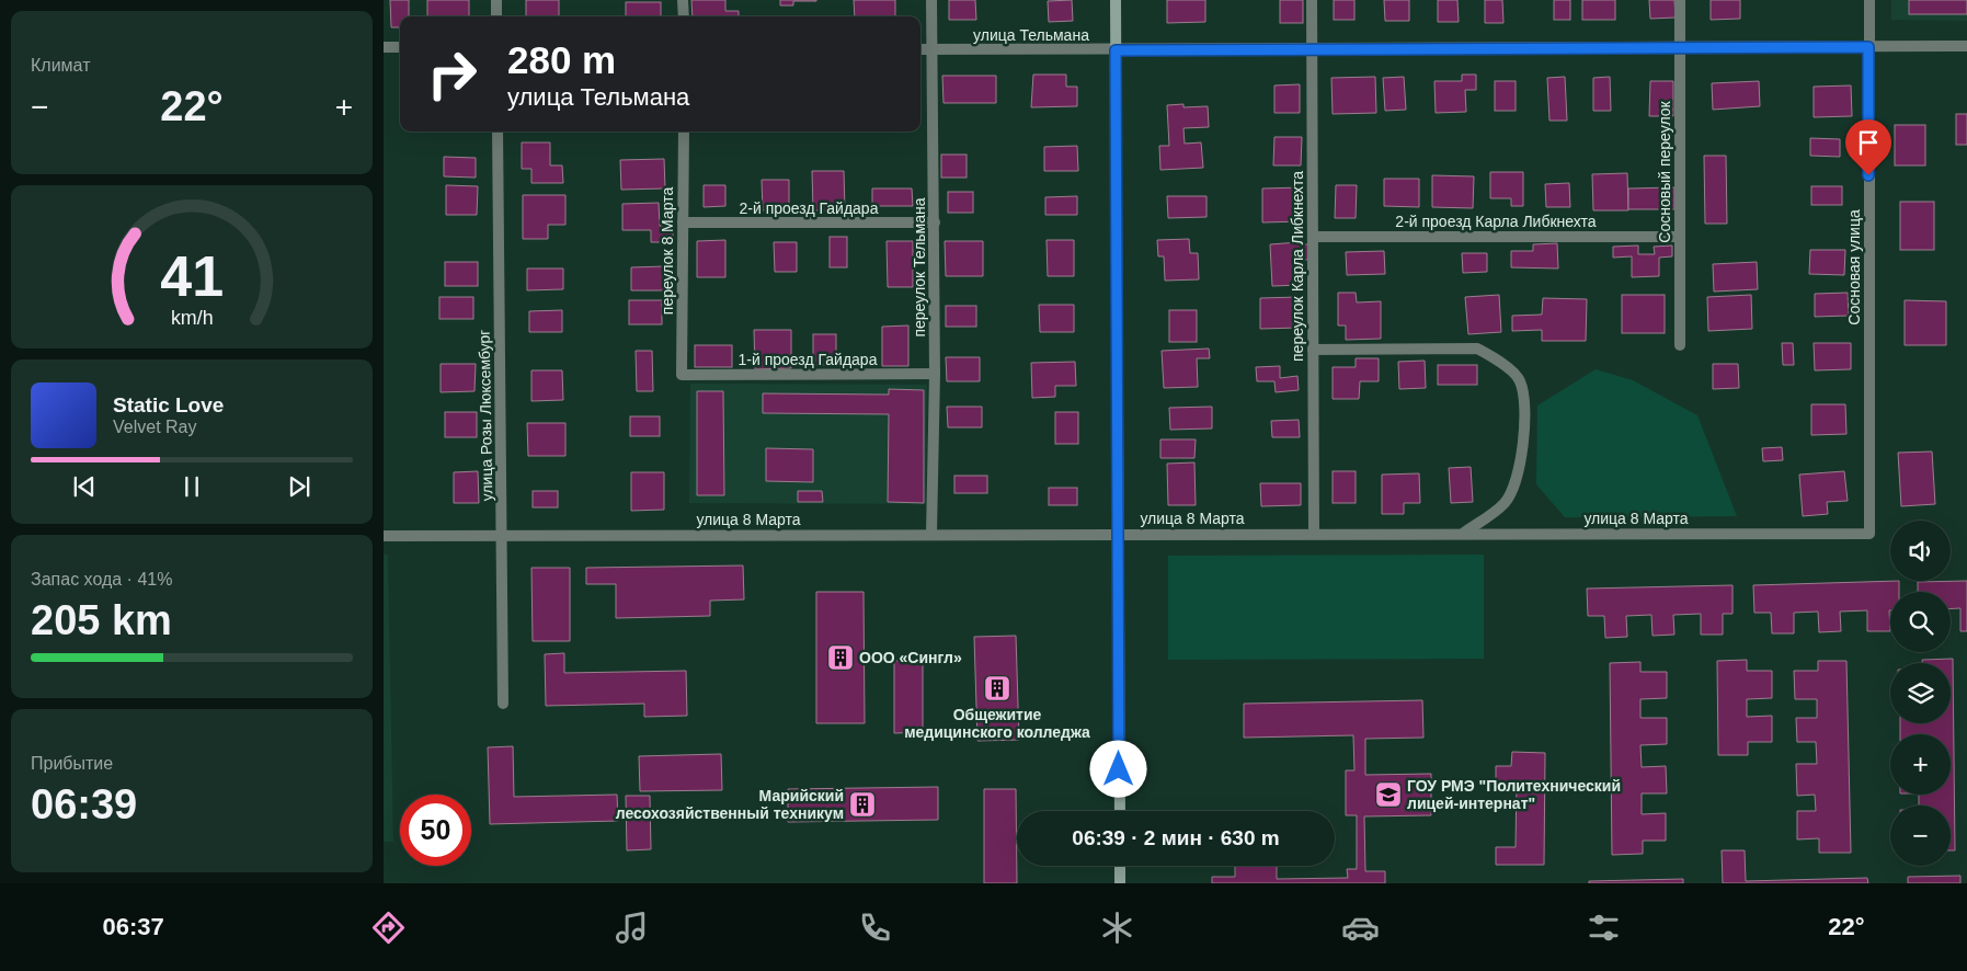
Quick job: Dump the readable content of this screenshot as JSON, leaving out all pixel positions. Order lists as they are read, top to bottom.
{
  "streets": {
    "street": [
      "улица Тельмана",
      "Сосновый переулок",
      "2-й проезд Гайдара",
      "2-й проезд Карла Либкнехта",
      "переулок 8 Марта",
      "переулок Карла Либкнехта",
      "переулок Тельмана",
      "Сосновая улица",
      "1-й проезд Гайдара",
      "улица Розы Люксембург",
      "улица 8 Марта"
    ]
  },
  "crossings": [
    ["улица Тельмана", "Сосновый переулок"],
    ["улица Тельмана", "переулок Карла Либкнехта"],
    ["улица Тельмана", "переулок Тельмана"],
    ["улица Тельмана", "Сосновая улица"],
    ["Сосновый переулок", "2-й проезд Карла Либкнехта"],
    ["2-й проезд Гайдара", "переулок 8 Марта"],
    ["2-й проезд Гайдара", "переулок Тельмана"],
    ["2-й проезд Карла Либкнехта", "переулок Карла Либкнехта"],
    ["переулок 8 Марта", "1-й проезд Гайдара"],
    ["переулок Карла Либкнехта", "улица 8 Марта"],
    ["переулок Тельмана", "1-й проезд Гайдара"],
    ["переулок Тельмана", "улица 8 Марта"],
    ["Сосновая улица", "улица 8 Марта"],
    ["улица Розы Люксембург", "улица 8 Марта"]
  ],
  "places": {
    "building": ["ООО «Сингл»", "Общежитие медицинского колледжа", "Марийский лесохозяйственный техникум"],
    "school or university": ["ГОУ РМЭ \"Политехнический лицей-интернат\""]
  },
  "page": {
    "tile": [
      "Климат",
      ["Запас хода · 41%", "205 km"],
      ["Прибытие", "06:39"]
    ],
    "turn": ["280 m", "улица Тельмана"],
    "heat": ["−", "22°", "+"],
    "song": ["Static Love", "Velvet Ray"],
    "map_buttons": ["+", "−"],
    "limit": "50",
    "trip": "06:39 · 2 мин · 630 m",
    "tabs": ["06:37", "22°"],
    "gauge": ["41", "km/h"]
  }
}
